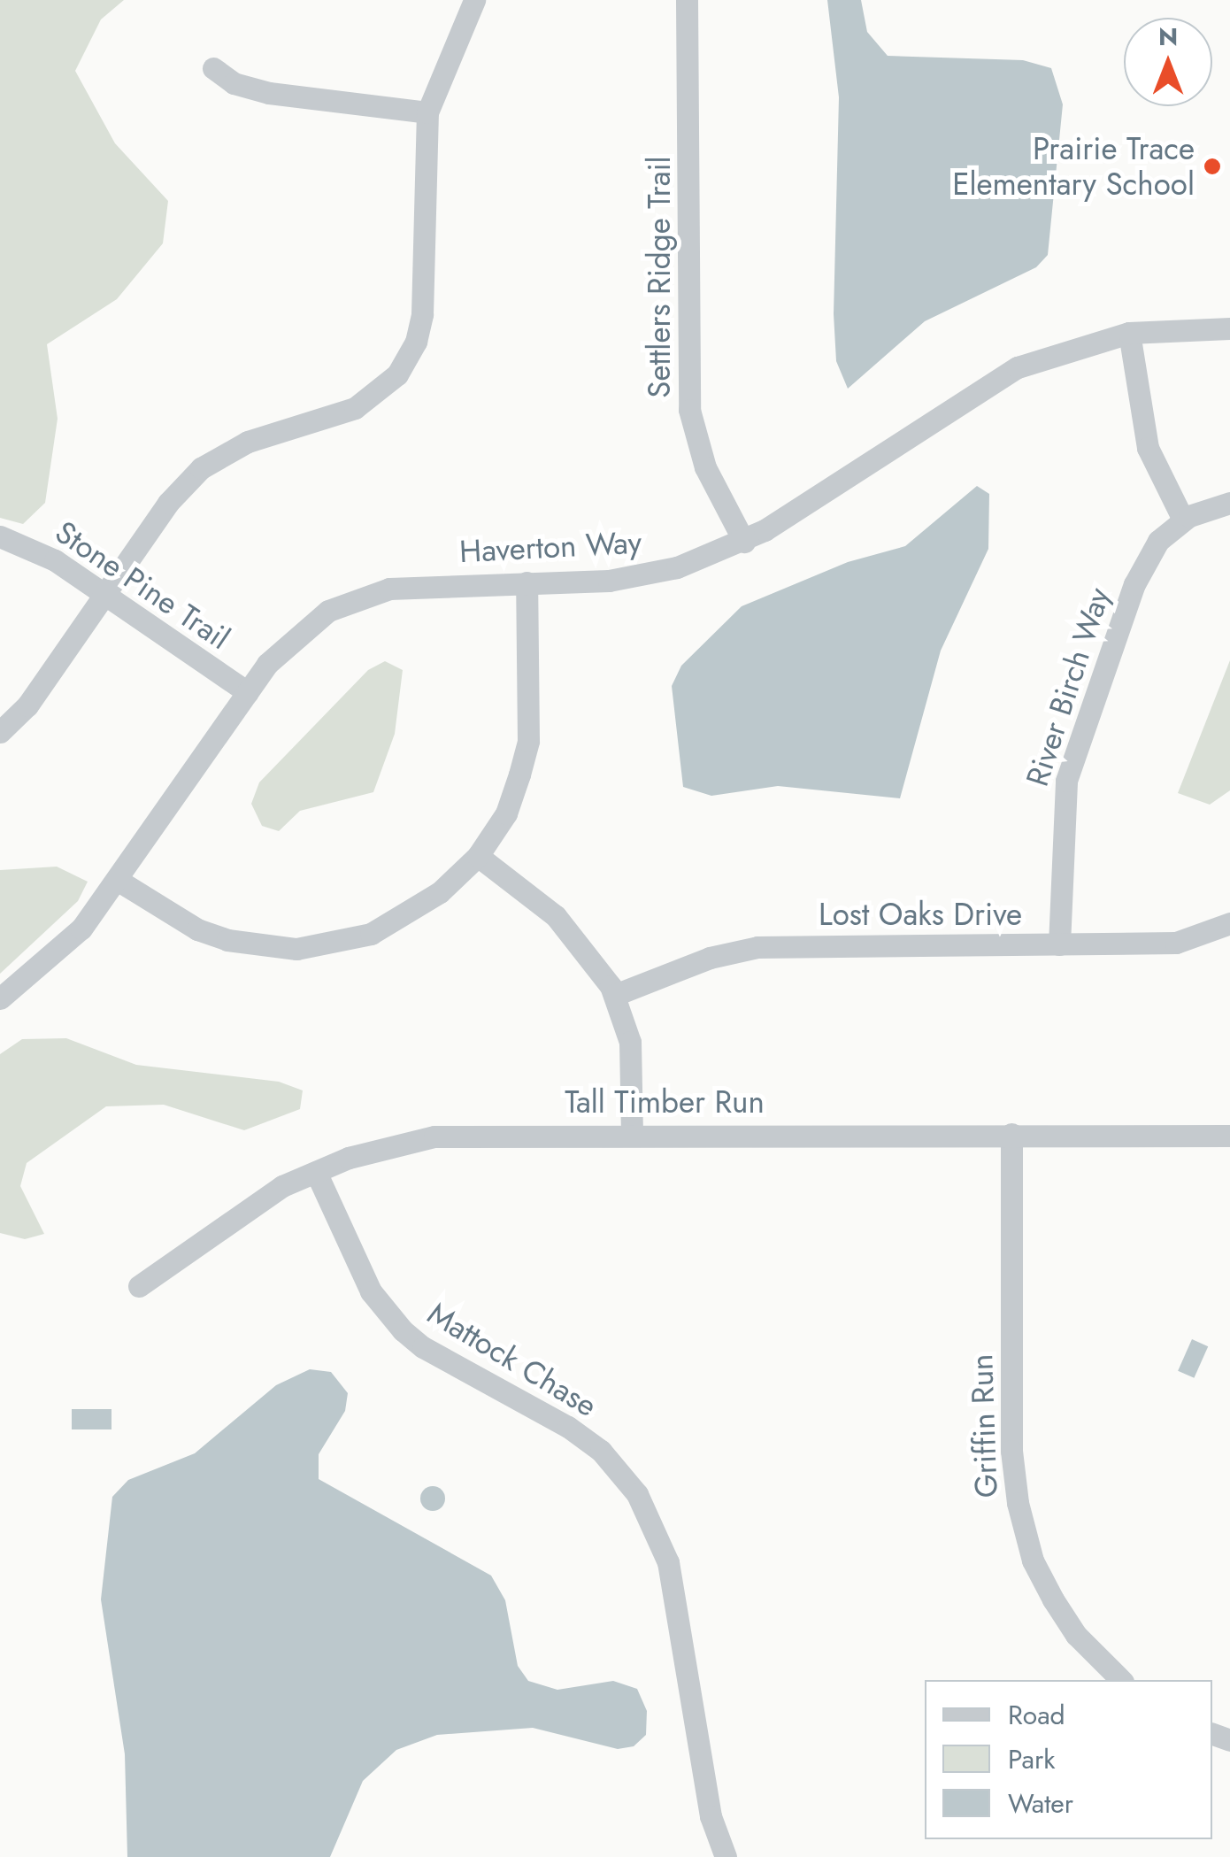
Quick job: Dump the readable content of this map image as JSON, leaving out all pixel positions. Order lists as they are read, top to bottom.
{
  "streets": {
    "street": [
      "Settlers Ridge Trail",
      "Haverton Way",
      "Stone Pine Trail",
      "River Birch Way",
      "Lost Oaks Drive",
      "Tall Timber Run",
      "Mattock Chase",
      "Griffin Run"
    ]
  },
  "crossings": [
    ["Settlers Ridge Trail", "Haverton Way"],
    ["Haverton Way", "Stone Pine Trail"],
    ["River Birch Way", "Lost Oaks Drive"],
    ["Tall Timber Run", "Mattock Chase"],
    ["Tall Timber Run", "Griffin Run"]
  ],
  "places": ["Prairie Trace Elementary School"],
  "legend": ["Road", "Park", "Water"],
  "north": "top"
}
